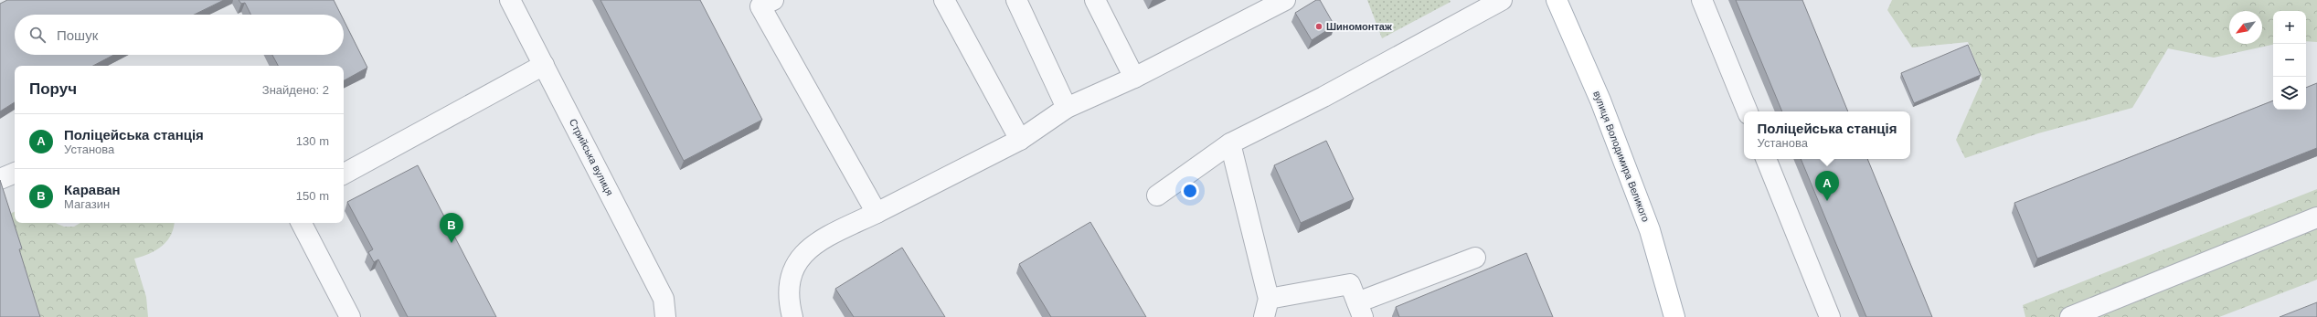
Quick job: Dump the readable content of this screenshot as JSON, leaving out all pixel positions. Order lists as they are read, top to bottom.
{
  "streets": {
    "main road": ["вулиця Володимира Великого"],
    "lane": ["Стрийська вулиця"]
  },
  "places": ["Шиномонтаж"],
  "north": "bottom left",
  "page": {
    "map_buttons": ["+", "−"],
    "search": "Пошук",
    "heading": ["Поруч", "Знайдено: 2"],
    "popup": ["Поліцейська станція", "Установа"],
    "list": [
      {
        "mark": "A",
        "name": "Поліцейська станція",
        "note": "Установа",
        "value": "130 m"
      },
      {
        "mark": "B",
        "name": "Караван",
        "note": "Магазин",
        "value": "150 m"
      }
    ],
    "pins": ["A", "B"]
  }
}
